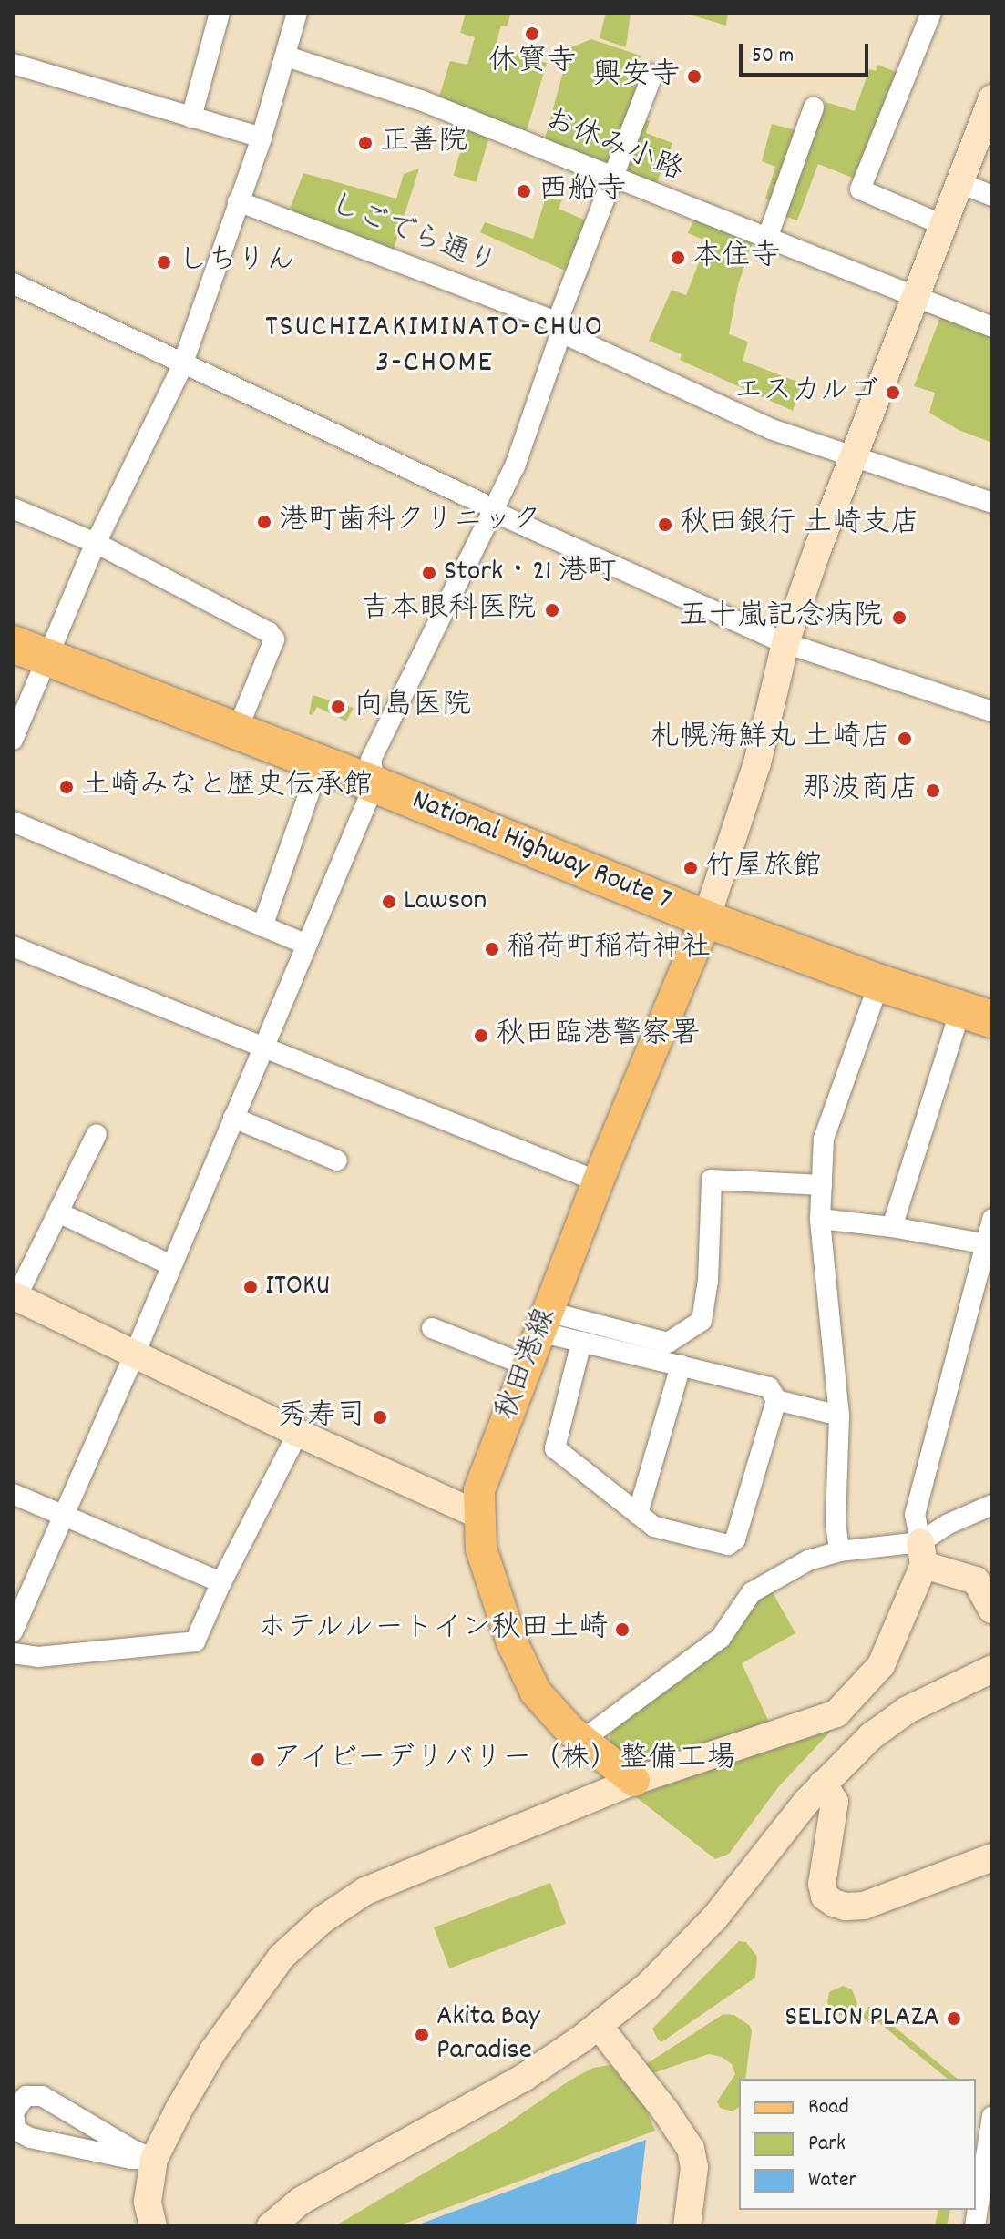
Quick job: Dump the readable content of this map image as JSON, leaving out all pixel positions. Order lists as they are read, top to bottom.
{
  "streets": {
    "highway": ["National Highway Route 7"],
    "main road": ["秋田港線"],
    "street": ["お休み小路", "しごでら通り"]
  },
  "crossings": [
    ["National Highway Route 7", "秋田港線"]
  ],
  "districts": ["TSUCHIZAKIMINATO-CHUO 3-CHOME"],
  "places": [
    "休寳寺",
    "興安寺",
    "正善院",
    "西船寺",
    "本住寺",
    "しちりん",
    "エスカルゴ",
    "港町歯科クリニック",
    "秋田銀行 土崎支店",
    "Stork・21 港町",
    "吉本眼科医院",
    "五十嵐記念病院",
    "向島医院",
    "札幌海鮮丸 土崎店",
    "土崎みなと歴史伝承館",
    "那波商店",
    "竹屋旅館",
    "Lawson",
    "稲荷町稲荷神社",
    "秋田臨港警察署",
    "ITOKU",
    "秀寿司",
    "ホテルルートイン秋田土崎",
    "アイビーデリバリー（株）整備工場",
    "SELION PLAZA",
    "Akita Bay Paradise"
  ],
  "legend": ["Road", "Park", "Water"],
  "scale_bar": "50 m"
}
